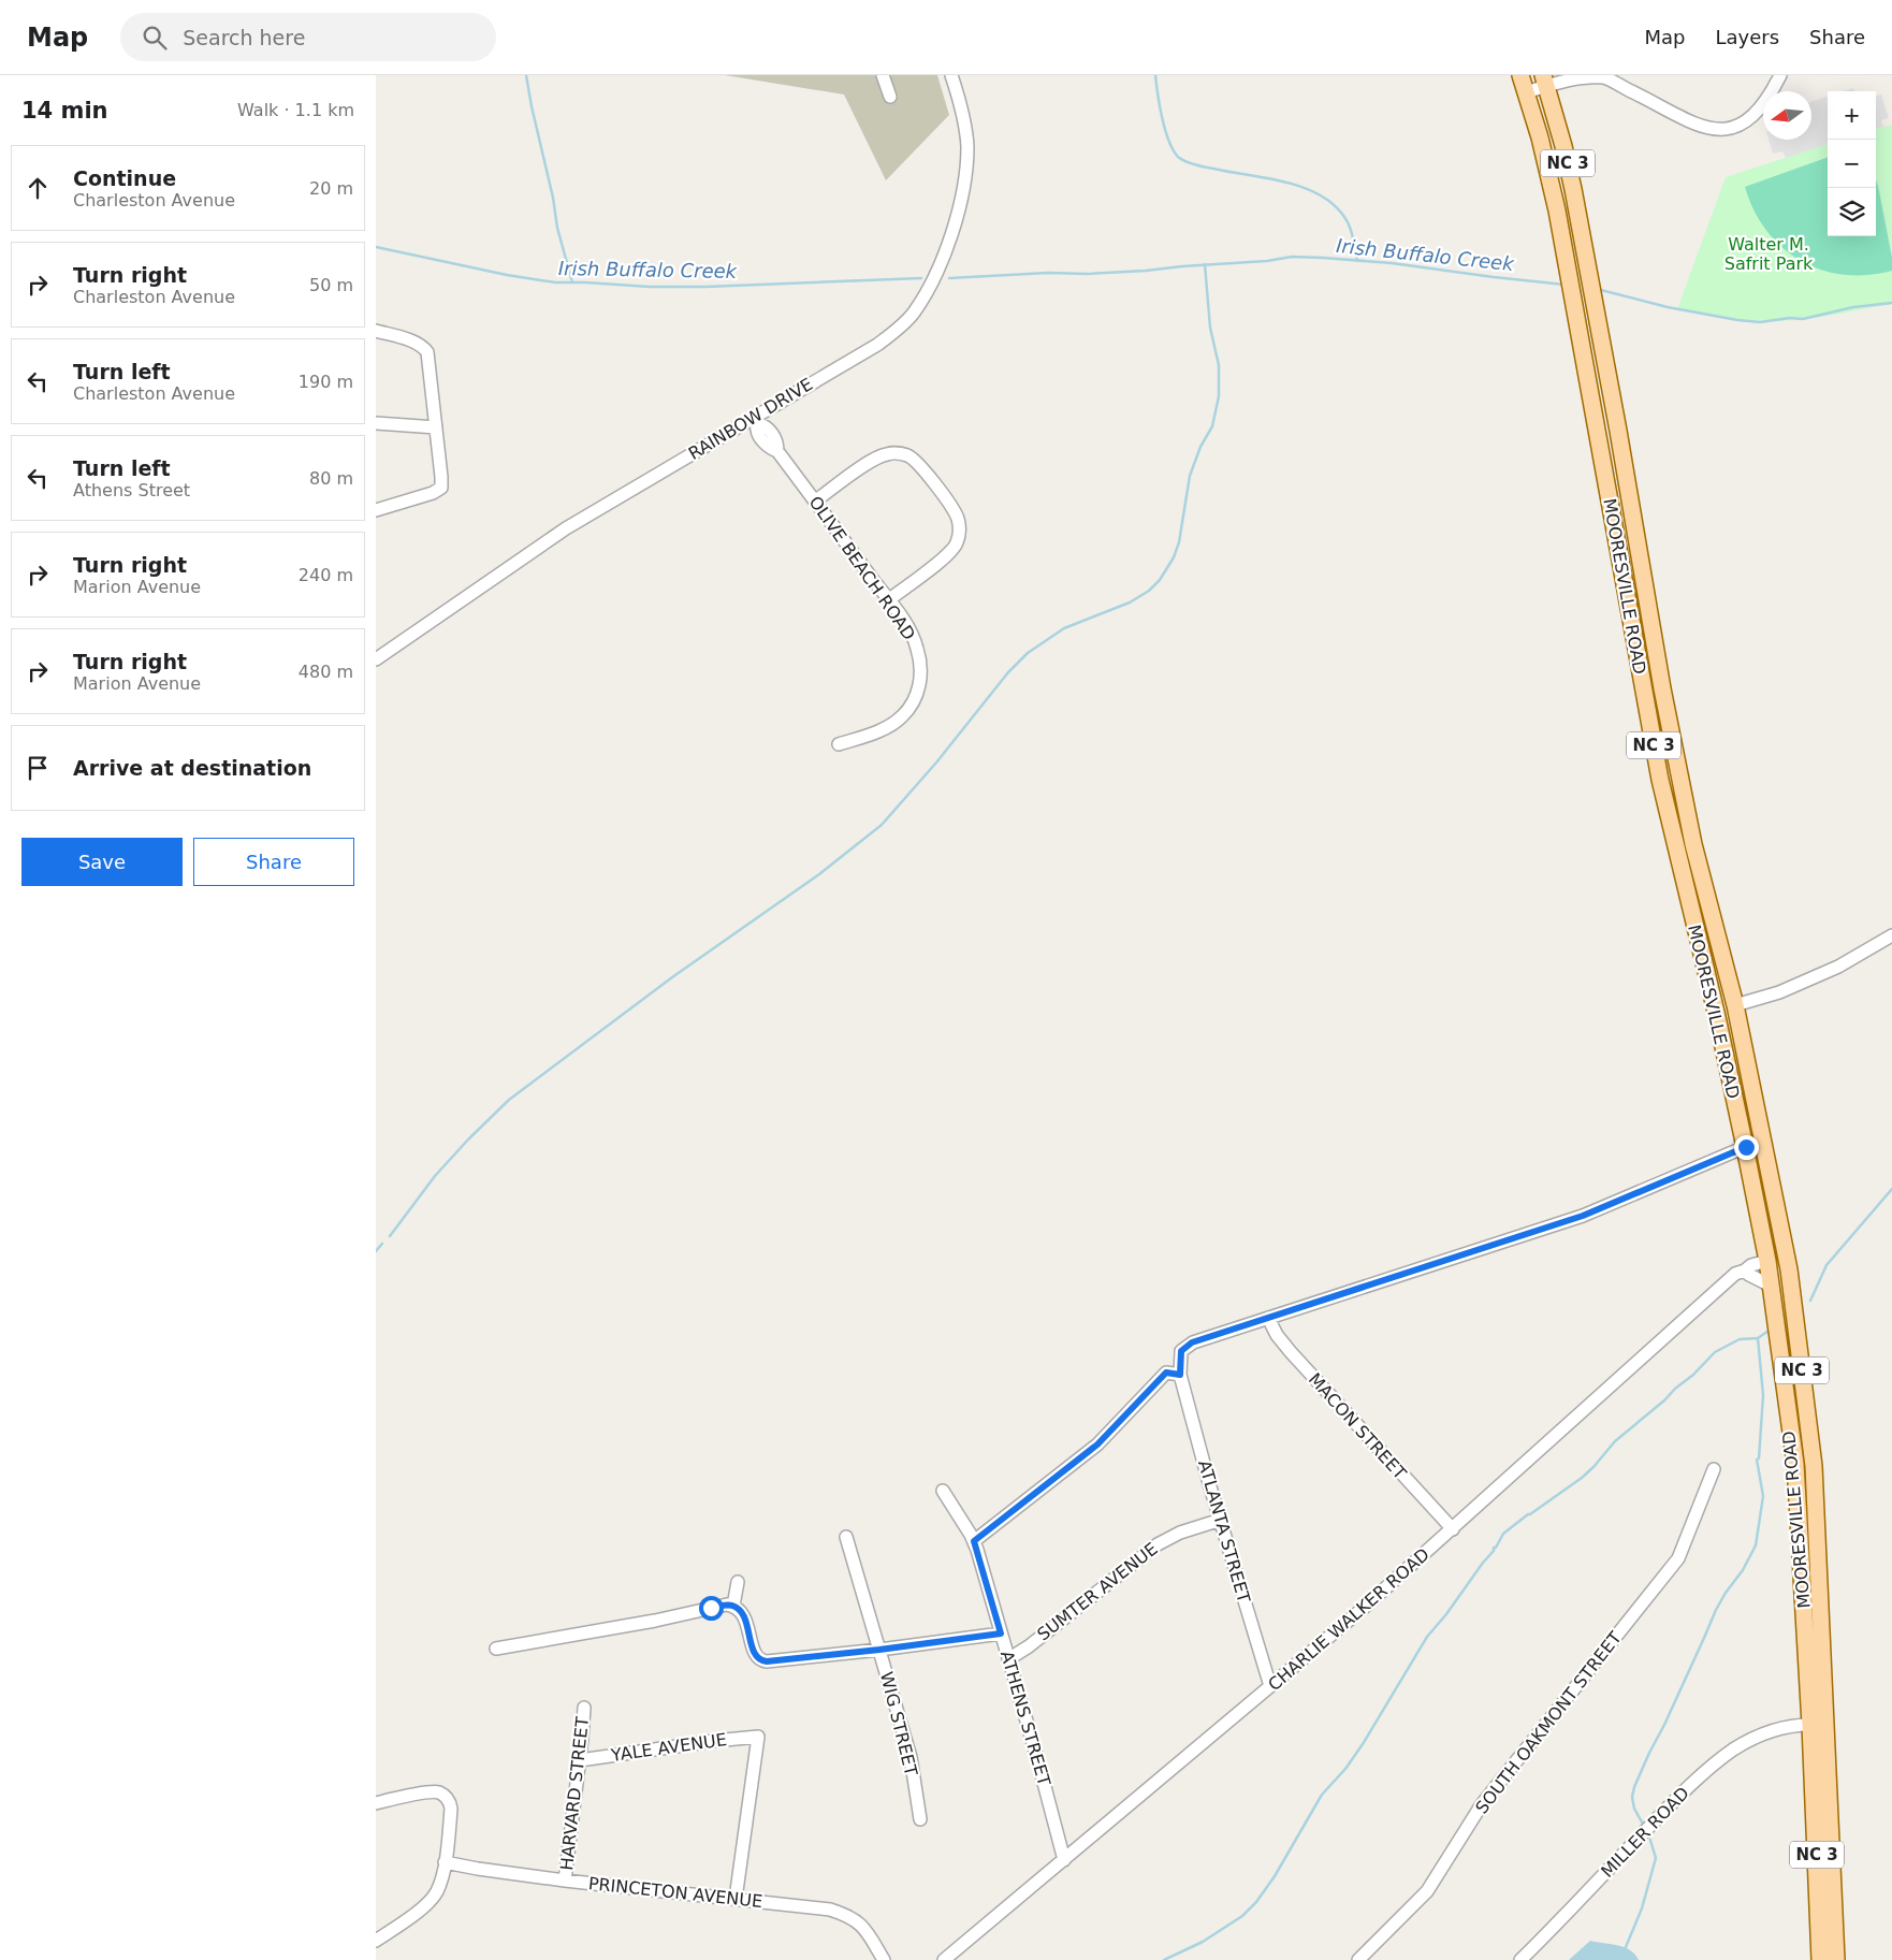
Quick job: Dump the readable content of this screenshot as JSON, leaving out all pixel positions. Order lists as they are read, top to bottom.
{
  "streets": {
    "main road": ["NC 3", "MOORESVILLE ROAD"],
    "street": [
      "RAINBOW DRIVE",
      "OLIVE BEACH ROAD",
      "MACON STREET",
      "ATLANTA STREET",
      "SUMTER AVENUE",
      "CHARLIE WALKER ROAD",
      "ATHENS STREET",
      "SOUTH OAKMONT STREET",
      "WIG STREET",
      "YALE AVENUE",
      "HARVARD STREET",
      "MILLER ROAD",
      "PRINCETON AVENUE"
    ]
  },
  "crossings": [
    ["RAINBOW DRIVE", "OLIVE BEACH ROAD"],
    ["MOORESVILLE ROAD", "CHARLIE WALKER ROAD"],
    ["MOORESVILLE ROAD", "MILLER ROAD"],
    ["MACON STREET", "CHARLIE WALKER ROAD"],
    ["ATLANTA STREET", "SUMTER AVENUE"],
    ["ATLANTA STREET", "CHARLIE WALKER ROAD"],
    ["SUMTER AVENUE", "ATHENS STREET"],
    ["CHARLIE WALKER ROAD", "ATHENS STREET"],
    ["YALE AVENUE", "HARVARD STREET"],
    ["YALE AVENUE", "PRINCETON AVENUE"],
    ["HARVARD STREET", "PRINCETON AVENUE"]
  ],
  "water": ["Irish Buffalo Creek"],
  "parks": ["Walter M. Safrit Park"],
  "north": "left",
  "page": {
    "header": "Map",
    "search": "Search here",
    "nav": ["Map", "Layers", "Share"],
    "heading": ["14 min", "Walk · 1.1 km"],
    "map_buttons": ["+", "−"],
    "list": [
      ["Continue", "Charleston Avenue", "20 m"],
      ["Turn right", "Charleston Avenue", "50 m"],
      ["Turn left", "Charleston Avenue", "190 m"],
      ["Turn left", "Athens Street", "80 m"],
      ["Turn right", "Marion Avenue", "240 m"],
      ["Turn right", "Marion Avenue", "480 m"],
      "Arrive at destination"
    ],
    "buttons": ["Save", "Share"]
  }
}
